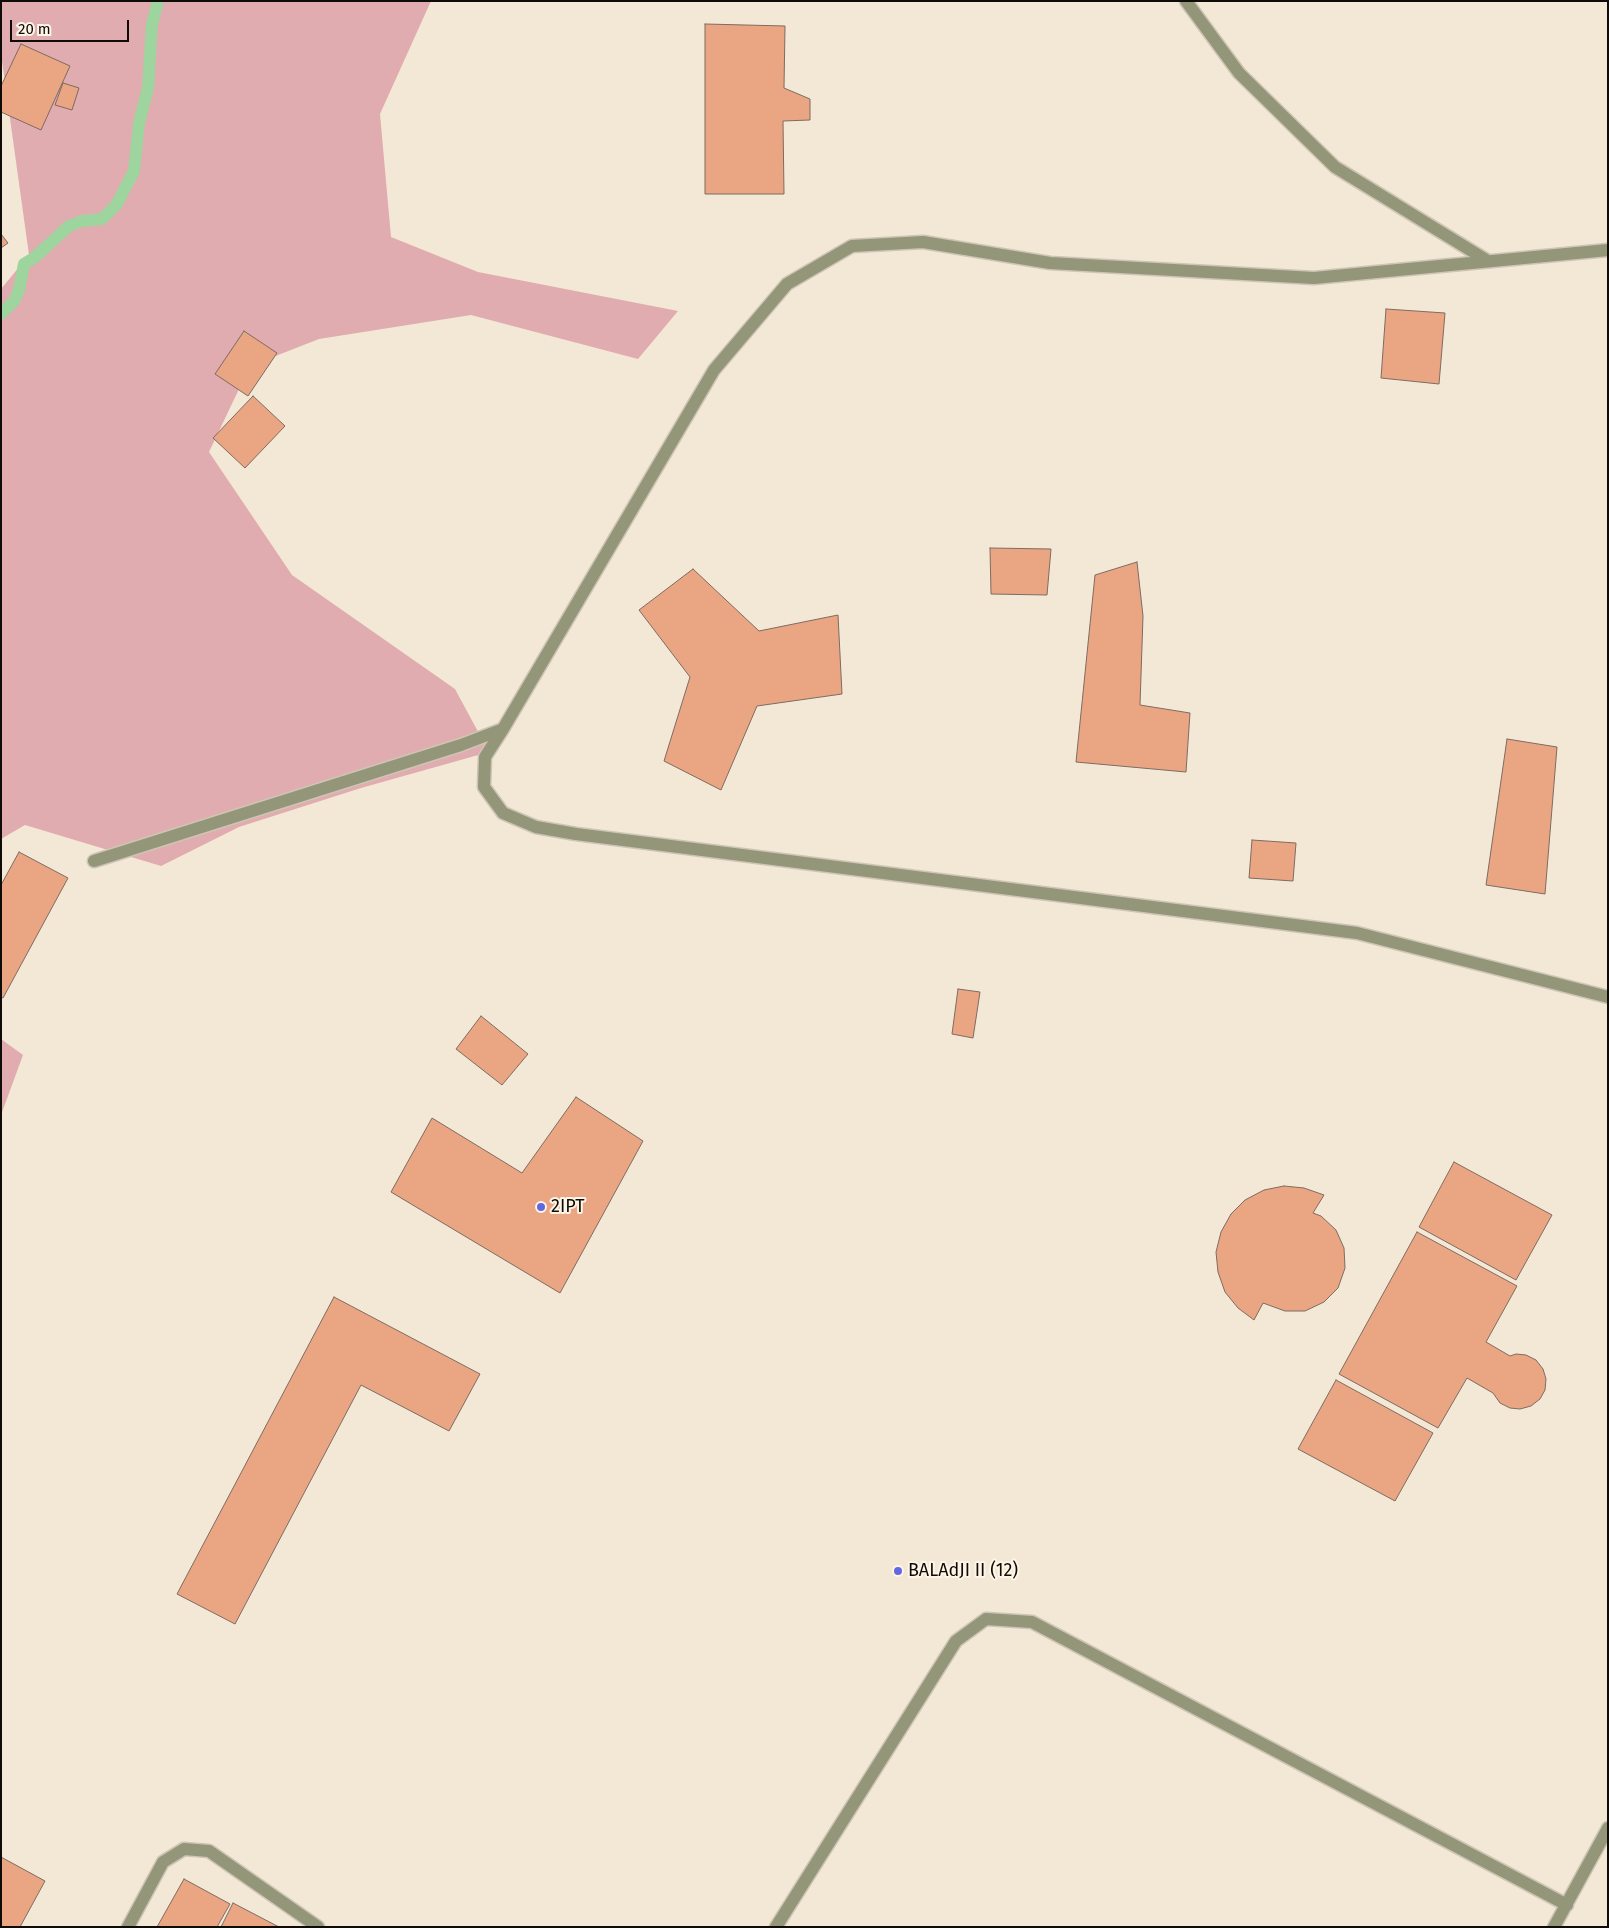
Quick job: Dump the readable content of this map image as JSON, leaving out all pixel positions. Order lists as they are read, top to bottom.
{
  "places": ["2IPT", "BALAdJI II (12)"],
  "scale_bar": "20 m"
}
